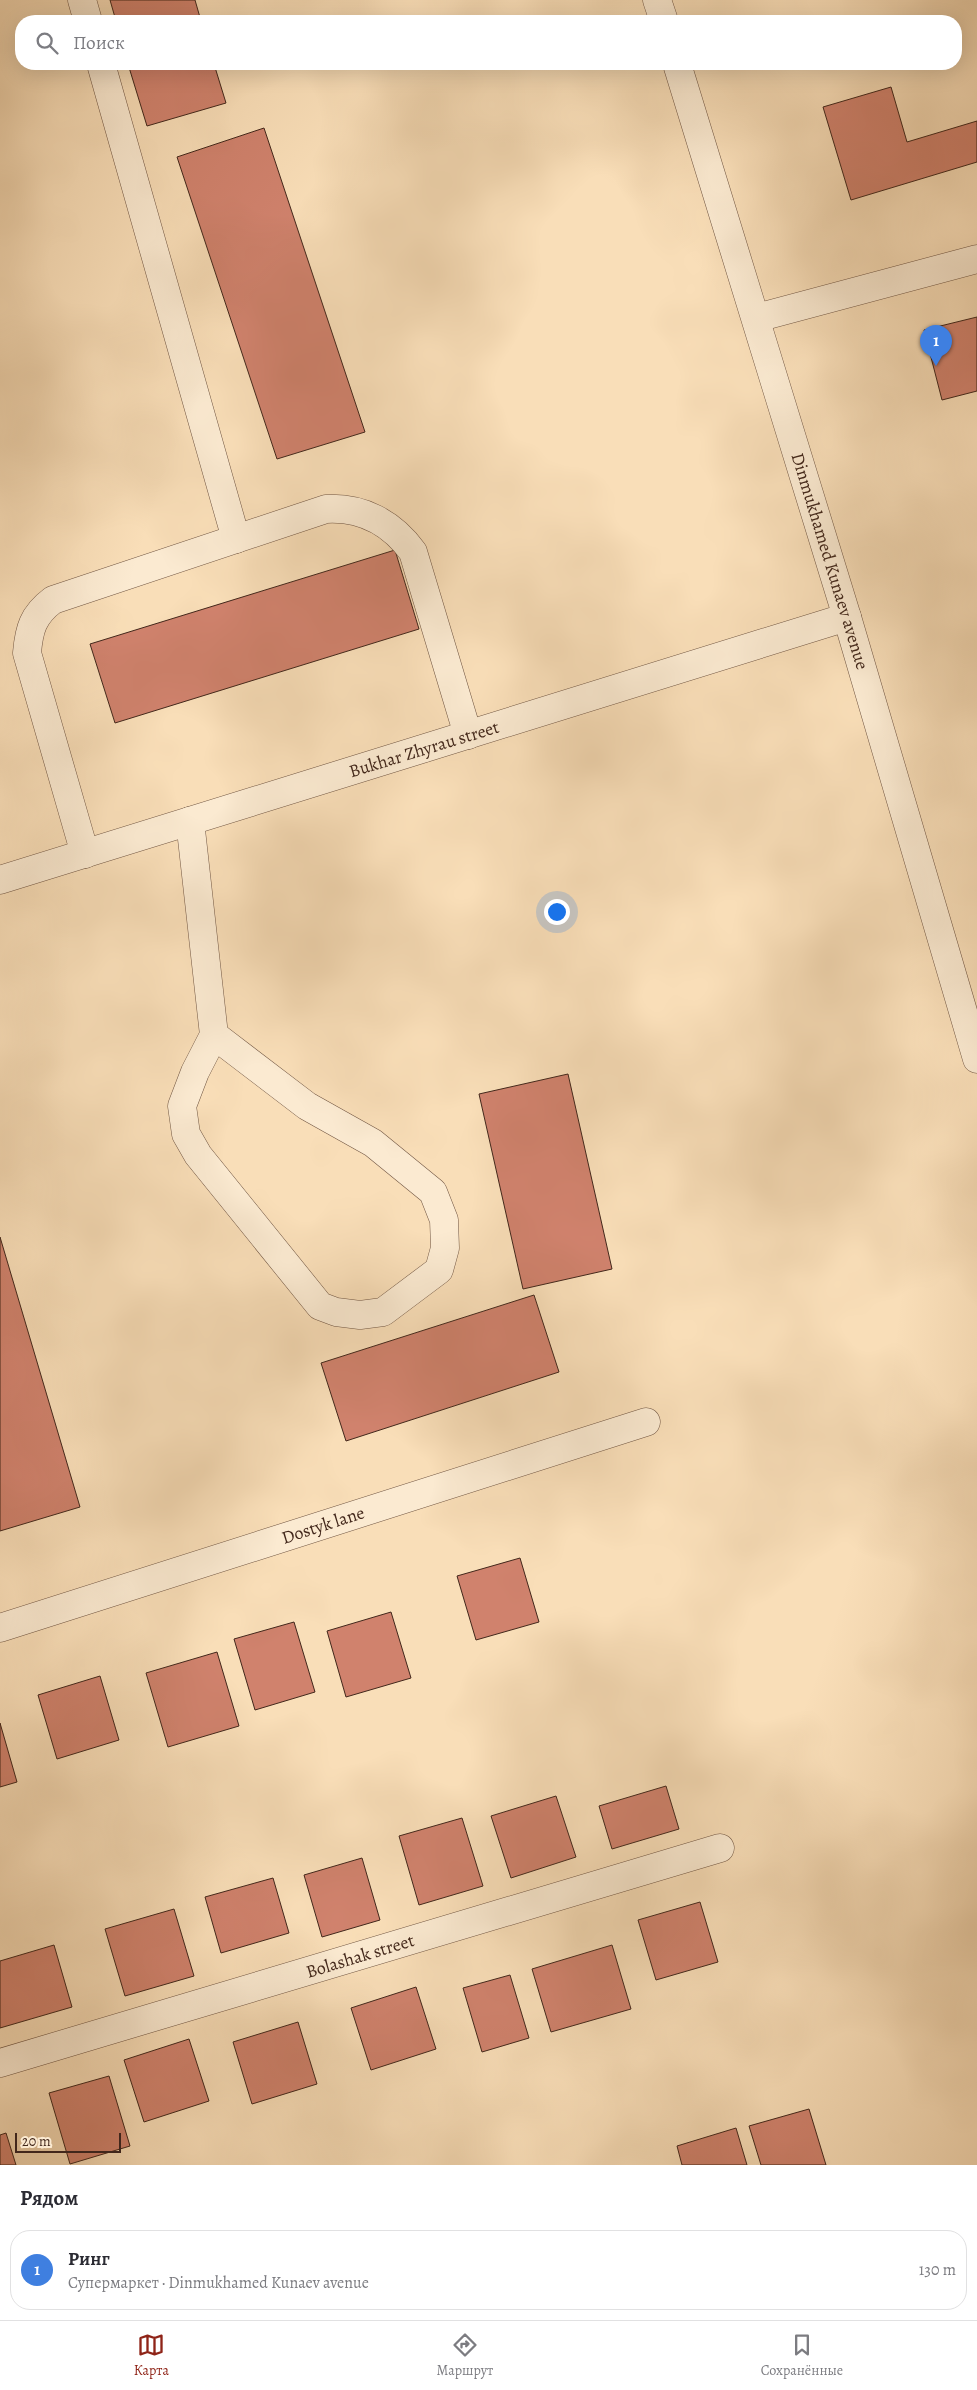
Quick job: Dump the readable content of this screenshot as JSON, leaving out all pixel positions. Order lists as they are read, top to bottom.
{
  "streets": {
    "street": [
      "Dinmukhamed Kunaev avenue",
      "Bukhar Zhyrau street",
      "Dostyk lane",
      "Bolashak street"
    ]
  },
  "crossings": [
    ["Dinmukhamed Kunaev avenue", "Bukhar Zhyrau street"]
  ],
  "scale_bar": "20 m",
  "page": {
    "search": "Поиск",
    "pins": "1",
    "scale": "20 m",
    "heading": "Рядом",
    "list": [
      {
        "mark": "1",
        "name": "Ринг",
        "note": "Супермаркет · Dinmukhamed Kunaev avenue",
        "value": "130 m"
      }
    ],
    "nav": ["Карта", "Маршрут", "Сохранённые"]
  }
}
